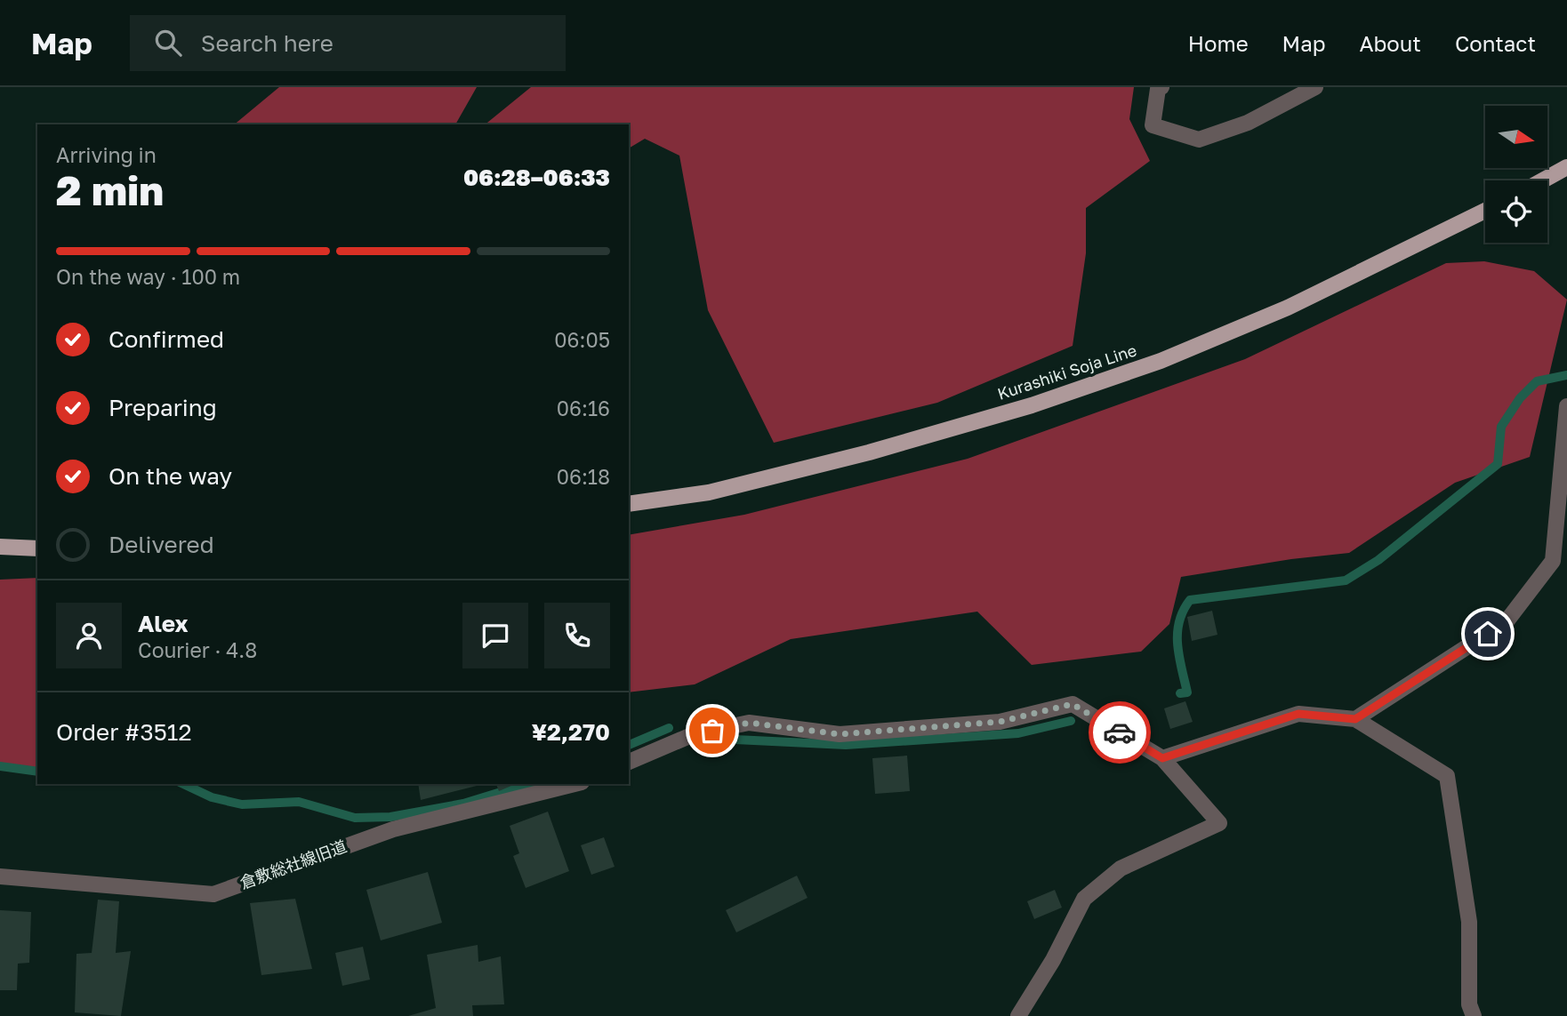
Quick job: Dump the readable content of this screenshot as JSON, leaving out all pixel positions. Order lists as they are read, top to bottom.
{
  "streets": {
    "main road": ["Kurashiki Soja Line"],
    "street": ["倉敷総社線旧道"]
  },
  "north": "right",
  "page": {
    "header": "Map",
    "search": "Search here",
    "nav": [
      "Home",
      "Map",
      "About",
      "Contact"
    ],
    "heading": ["2 min", "Arriving in", "06:28–06:33"],
    "panel": [
      "Alex",
      "Courier · 4.8",
      "Order #3512",
      "¥2,270"
    ],
    "bar": "On the way · 100 m",
    "list": [
      ["Confirmed", "06:05"],
      ["Preparing", "06:16"],
      ["On the way", "06:18"],
      "Delivered"
    ]
  }
}
